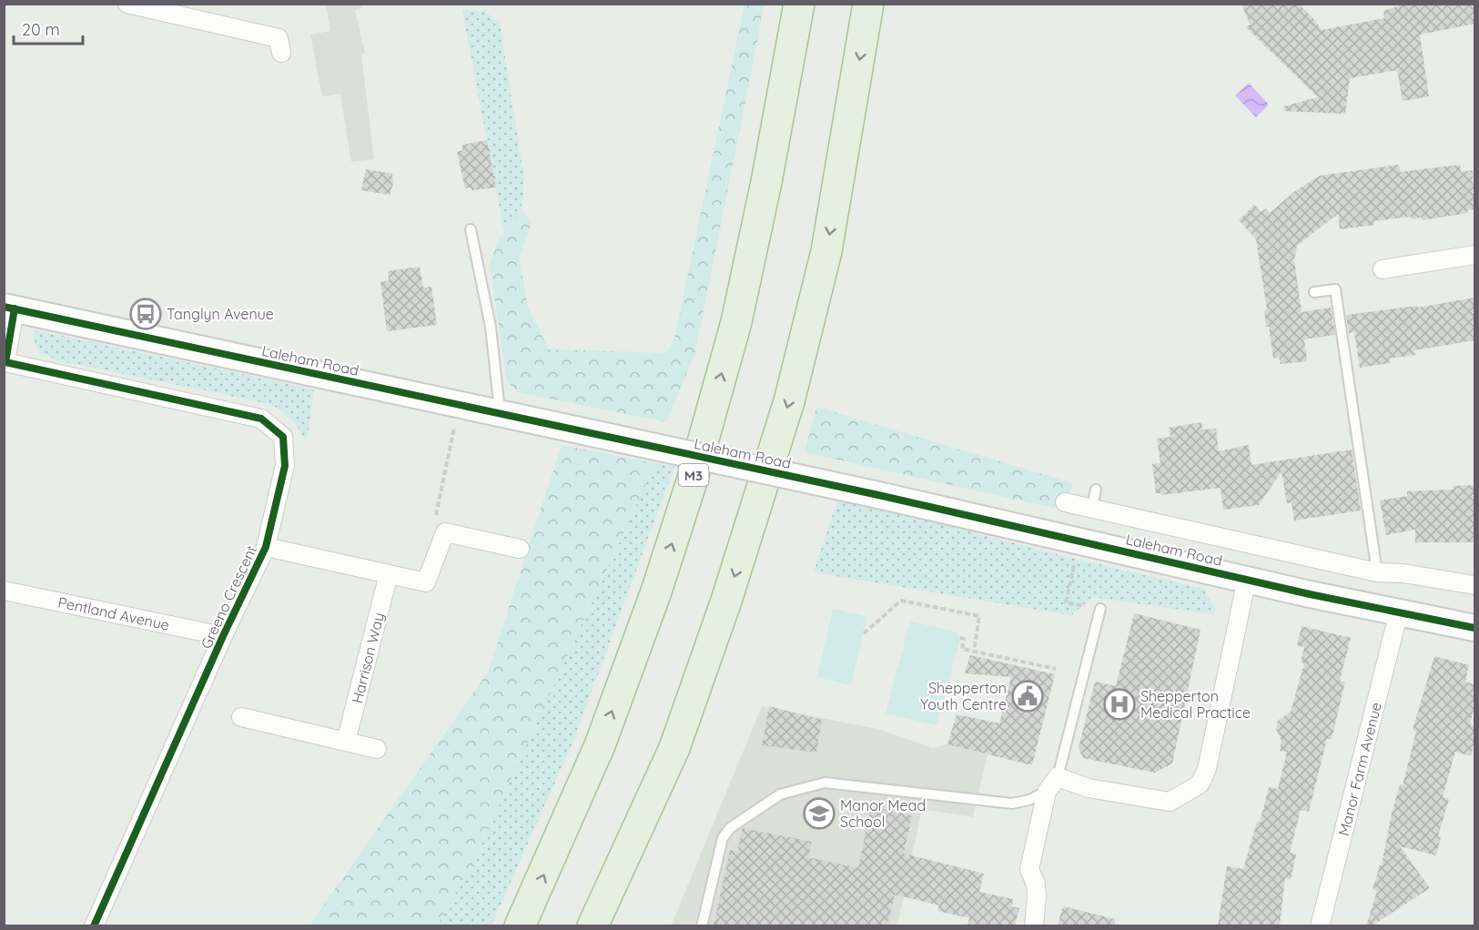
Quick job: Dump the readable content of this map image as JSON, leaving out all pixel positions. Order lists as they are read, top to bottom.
{
  "streets": {
    "highway": ["M3"],
    "main road": ["Laleham Road"],
    "street": [
      "Greeno Crescent",
      "Pentland Avenue",
      "Harrison Way",
      "Manor Farm Avenue"
    ]
  },
  "crossings": [
    ["Laleham Road", "Greeno Crescent"],
    ["Laleham Road", "Manor Farm Avenue"],
    ["Greeno Crescent", "Pentland Avenue"]
  ],
  "places": {
    "bus stop": ["Tanglyn Avenue"],
    "public building": ["Shepperton Youth Centre"],
    "hospital": ["Shepperton Medical Practice"],
    "school or university": ["Manor Mead School"]
  },
  "scale_bar": "20 m"
}
